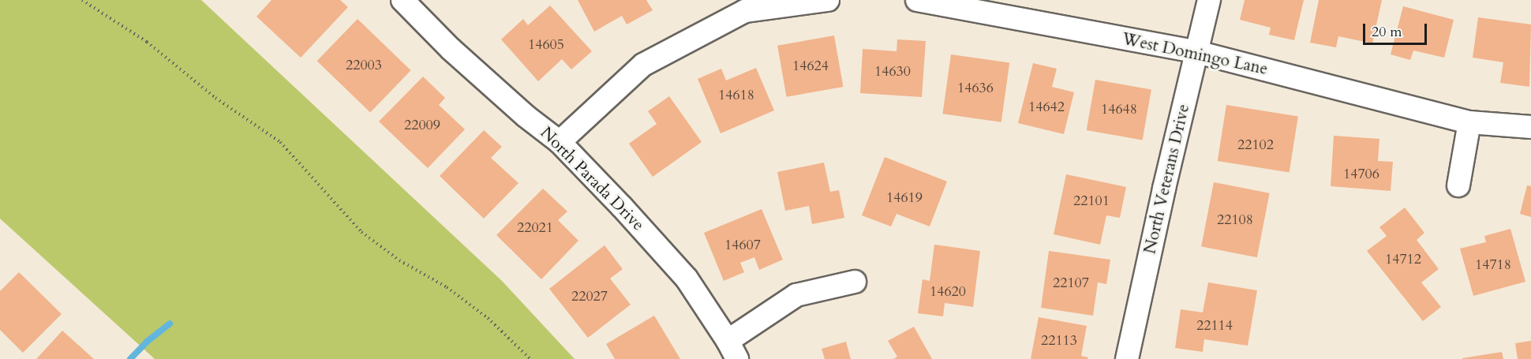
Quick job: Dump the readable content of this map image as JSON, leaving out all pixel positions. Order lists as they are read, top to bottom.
{
  "streets": {
    "street": ["West Domingo Lane", "North Parada Drive", "North Veterans Drive"]
  },
  "crossings": [
    ["West Domingo Lane", "North Veterans Drive"]
  ],
  "house_numbers": [
    "14605",
    "22003",
    "14624",
    "14630",
    "14636",
    "14618",
    "14642",
    "14648",
    "22009",
    "22102",
    "14706",
    "14619",
    "22101",
    "22108",
    "22021",
    "14607",
    "14712",
    "14718",
    "22107",
    "14620",
    "22027",
    "22114",
    "22113"
  ],
  "scale_bar": "20 m"
}
